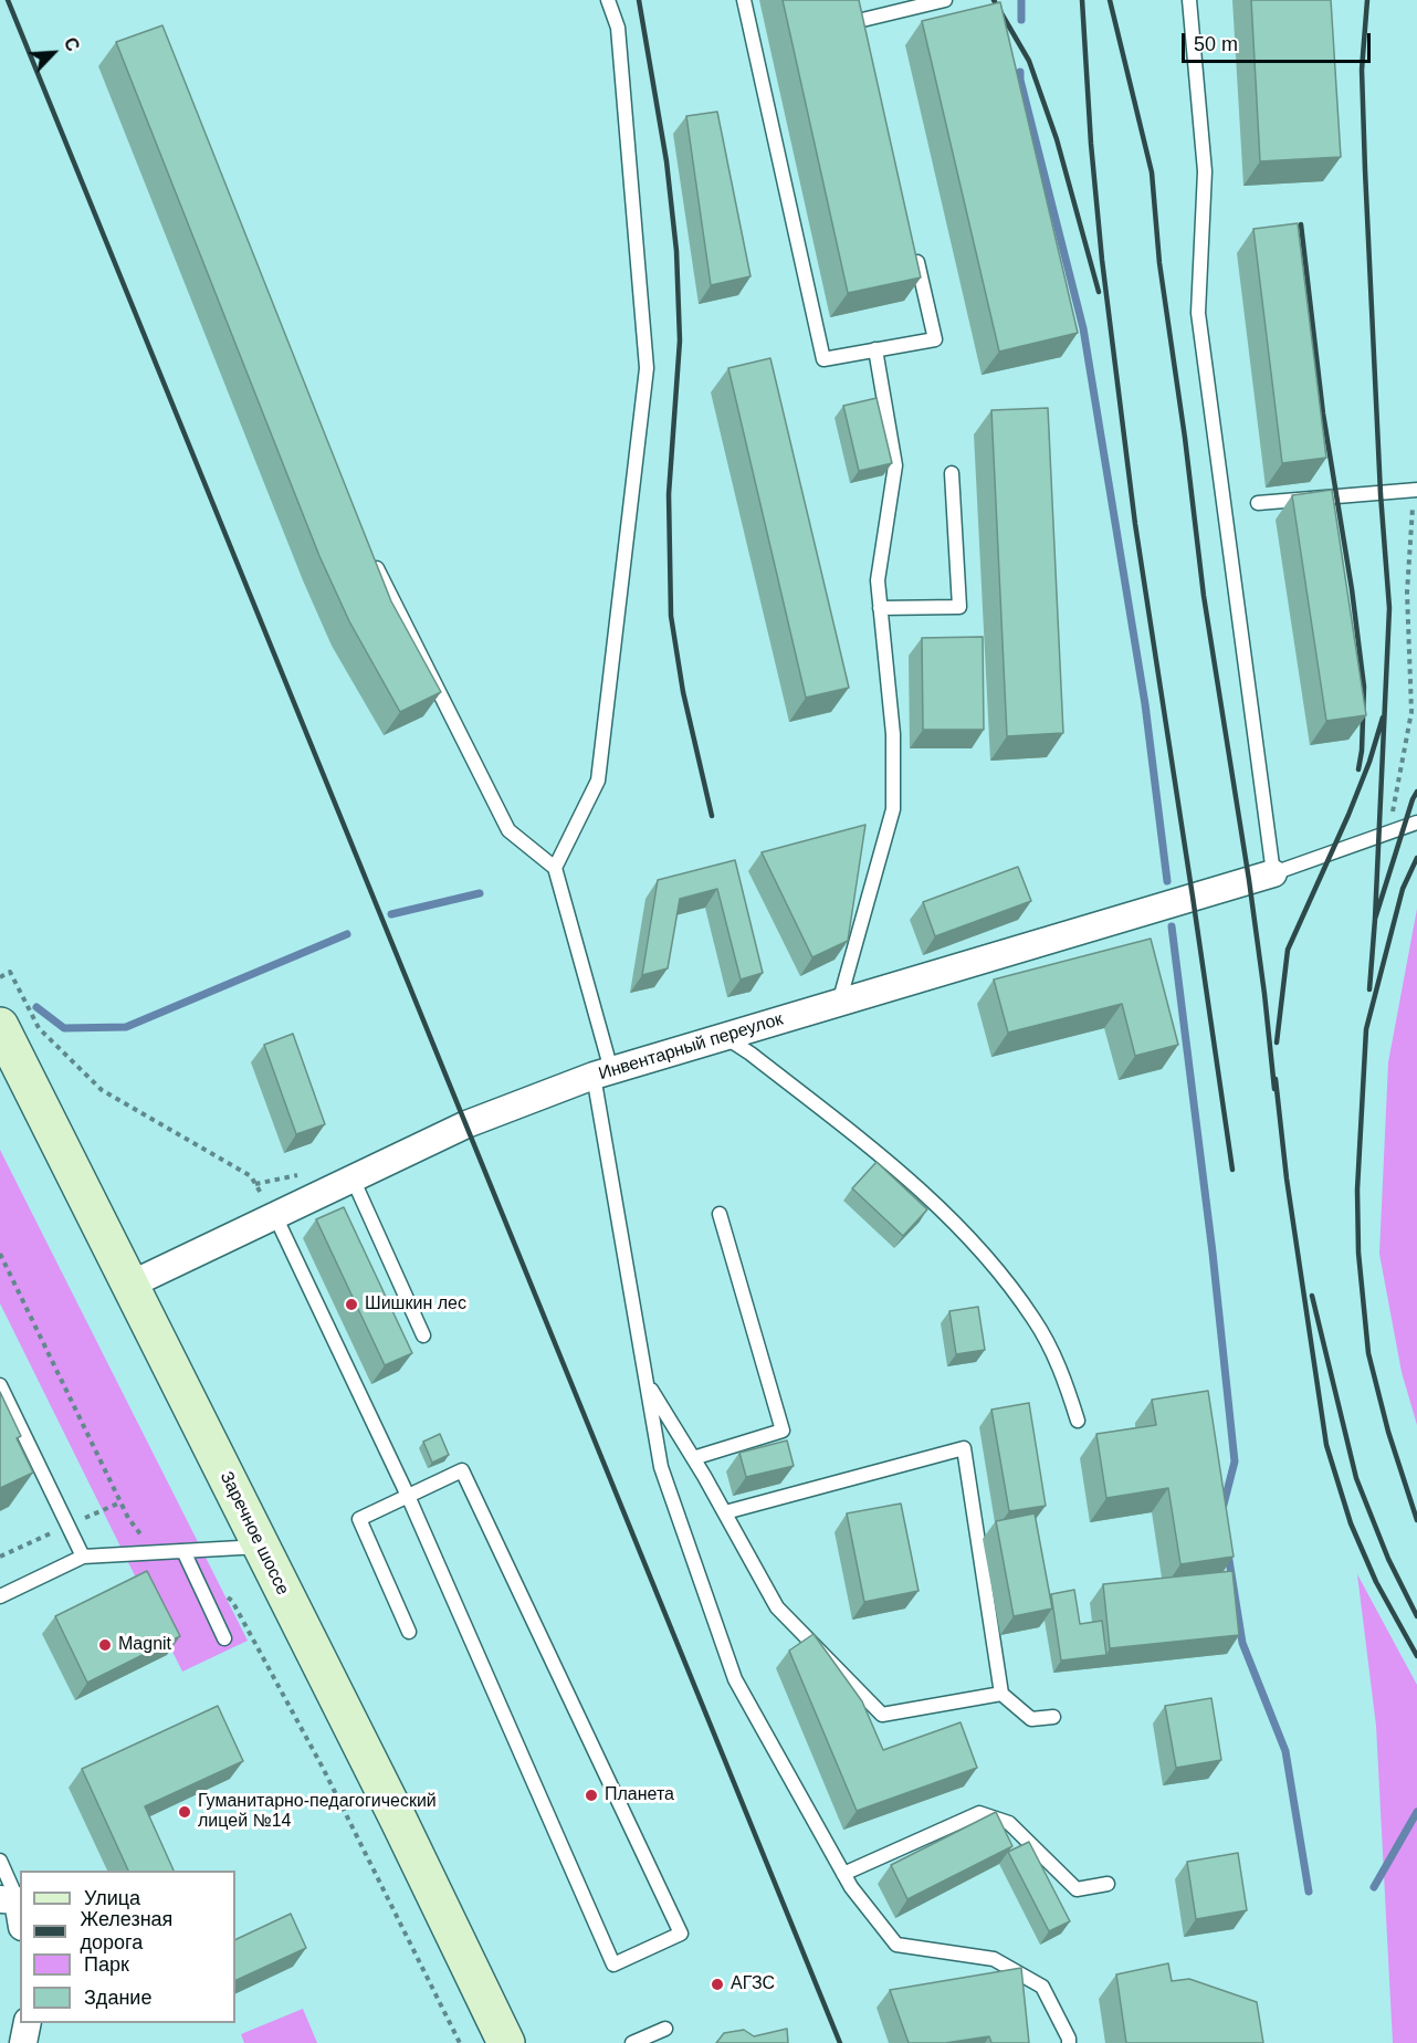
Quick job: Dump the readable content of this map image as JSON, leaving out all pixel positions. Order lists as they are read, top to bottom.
{
  "streets": {
    "main road": ["Заречное шоссе"],
    "street": ["Инвентарный переулок"]
  },
  "crossings": [
    ["Инвентарный переулок", "Заречное шоссе"]
  ],
  "places": [
    "Шишкин лес",
    "Magnit",
    "Планета",
    "Гуманитарно-педагогический лицей №14",
    "АГЗС"
  ],
  "legend": [
    "Улица",
    "Железная дорога",
    "Парк",
    "Здание"
  ],
  "scale_bar": "50 m",
  "north": "top right"
}
